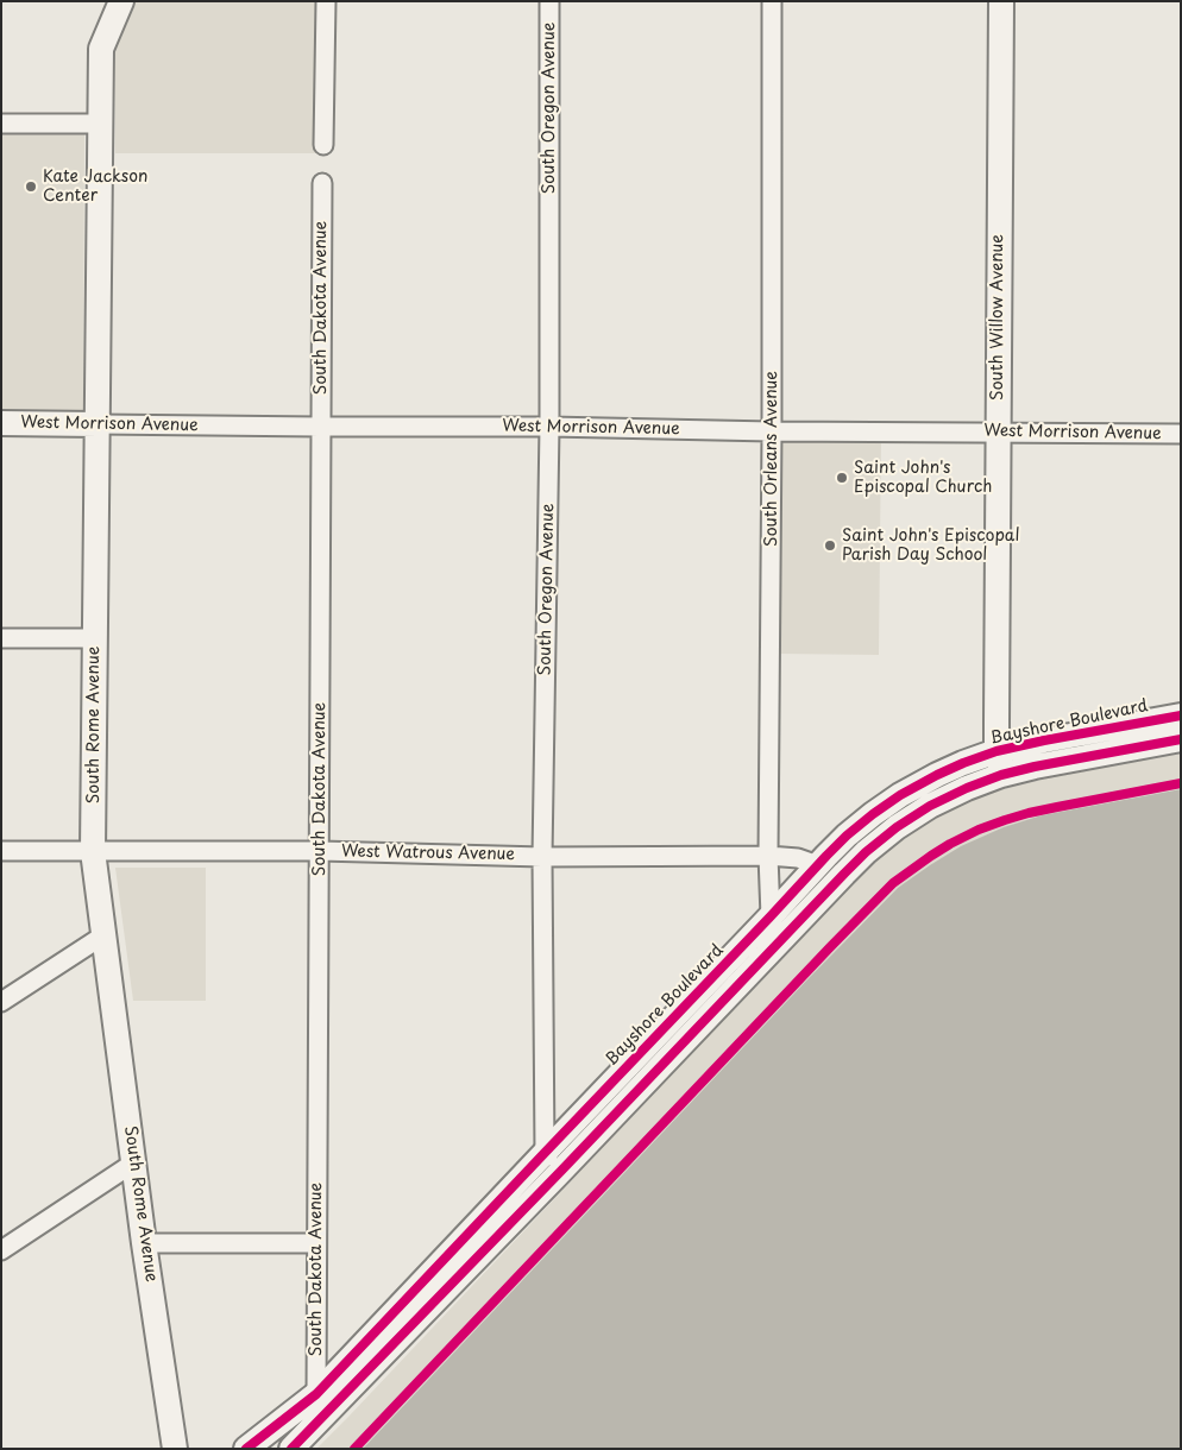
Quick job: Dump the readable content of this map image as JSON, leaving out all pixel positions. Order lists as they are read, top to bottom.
{
  "streets": {
    "main road": [
      "South Willow Avenue",
      "West Morrison Avenue",
      "Bayshore Boulevard",
      "South Rome Avenue"
    ],
    "street": [
      "South Oregon Avenue",
      "South Dakota Avenue",
      "South Orleans Avenue",
      "West Watrous Avenue"
    ]
  },
  "crossings": [
    ["South Oregon Avenue", "West Morrison Avenue"],
    ["South Oregon Avenue", "Bayshore Boulevard"],
    ["South Oregon Avenue", "West Watrous Avenue"],
    ["South Dakota Avenue", "West Morrison Avenue"],
    ["South Dakota Avenue", "Bayshore Boulevard"],
    ["South Dakota Avenue", "West Watrous Avenue"],
    ["South Willow Avenue", "West Morrison Avenue"],
    ["South Willow Avenue", "Bayshore Boulevard"],
    ["West Morrison Avenue", "South Orleans Avenue"],
    ["West Morrison Avenue", "South Rome Avenue"],
    ["South Orleans Avenue", "Bayshore Boulevard"],
    ["South Orleans Avenue", "West Watrous Avenue"],
    ["Bayshore Boulevard", "West Watrous Avenue"],
    ["South Rome Avenue", "West Watrous Avenue"]
  ],
  "places": ["Kate Jackson Center", "Saint John's Episcopal Church", "Saint John's Episcopal Parish Day School"]
}
